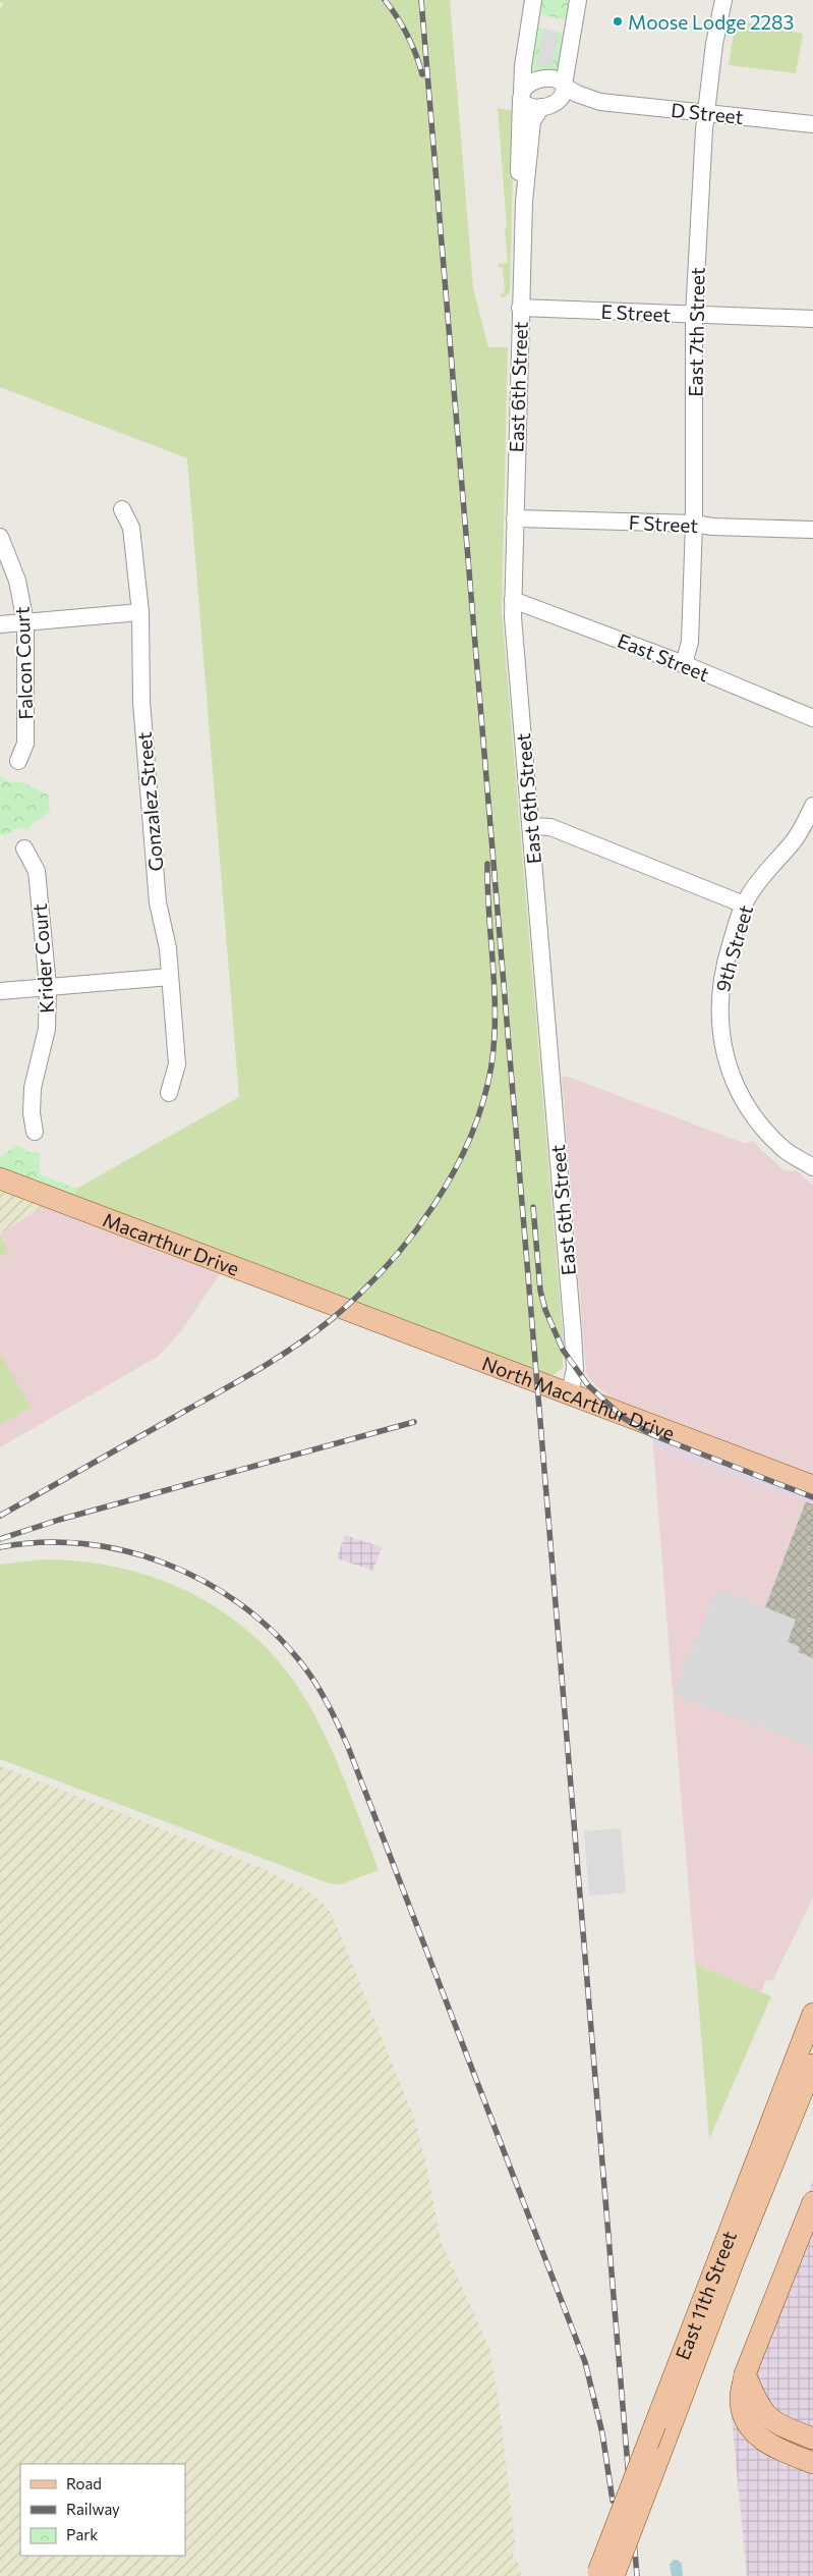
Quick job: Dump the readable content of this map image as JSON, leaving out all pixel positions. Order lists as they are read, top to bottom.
{
  "streets": {
    "main road": ["Macarthur Drive", "North MacArthur Drive", "East 11th Street"],
    "street": [
      "D Street",
      "E Street",
      "East 7th Street",
      "East 6th Street",
      "F Street",
      "East Street",
      "Falcon Court",
      "Gonzalez Street",
      "9th Street",
      "Krider Court"
    ]
  },
  "crossings": [
    ["D Street", "East 7th Street"],
    ["D Street", "East 6th Street"],
    ["E Street", "East 7th Street"],
    ["E Street", "East 6th Street"],
    ["East 7th Street", "F Street"],
    ["East 7th Street", "East Street"],
    ["East 6th Street", "F Street"],
    ["East 6th Street", "East Street"],
    ["East 6th Street", "North MacArthur Drive"],
    ["Macarthur Drive", "North MacArthur Drive"]
  ],
  "places": ["Moose Lodge 2283"],
  "legend": ["Road", "Railway", "Park"]
}
